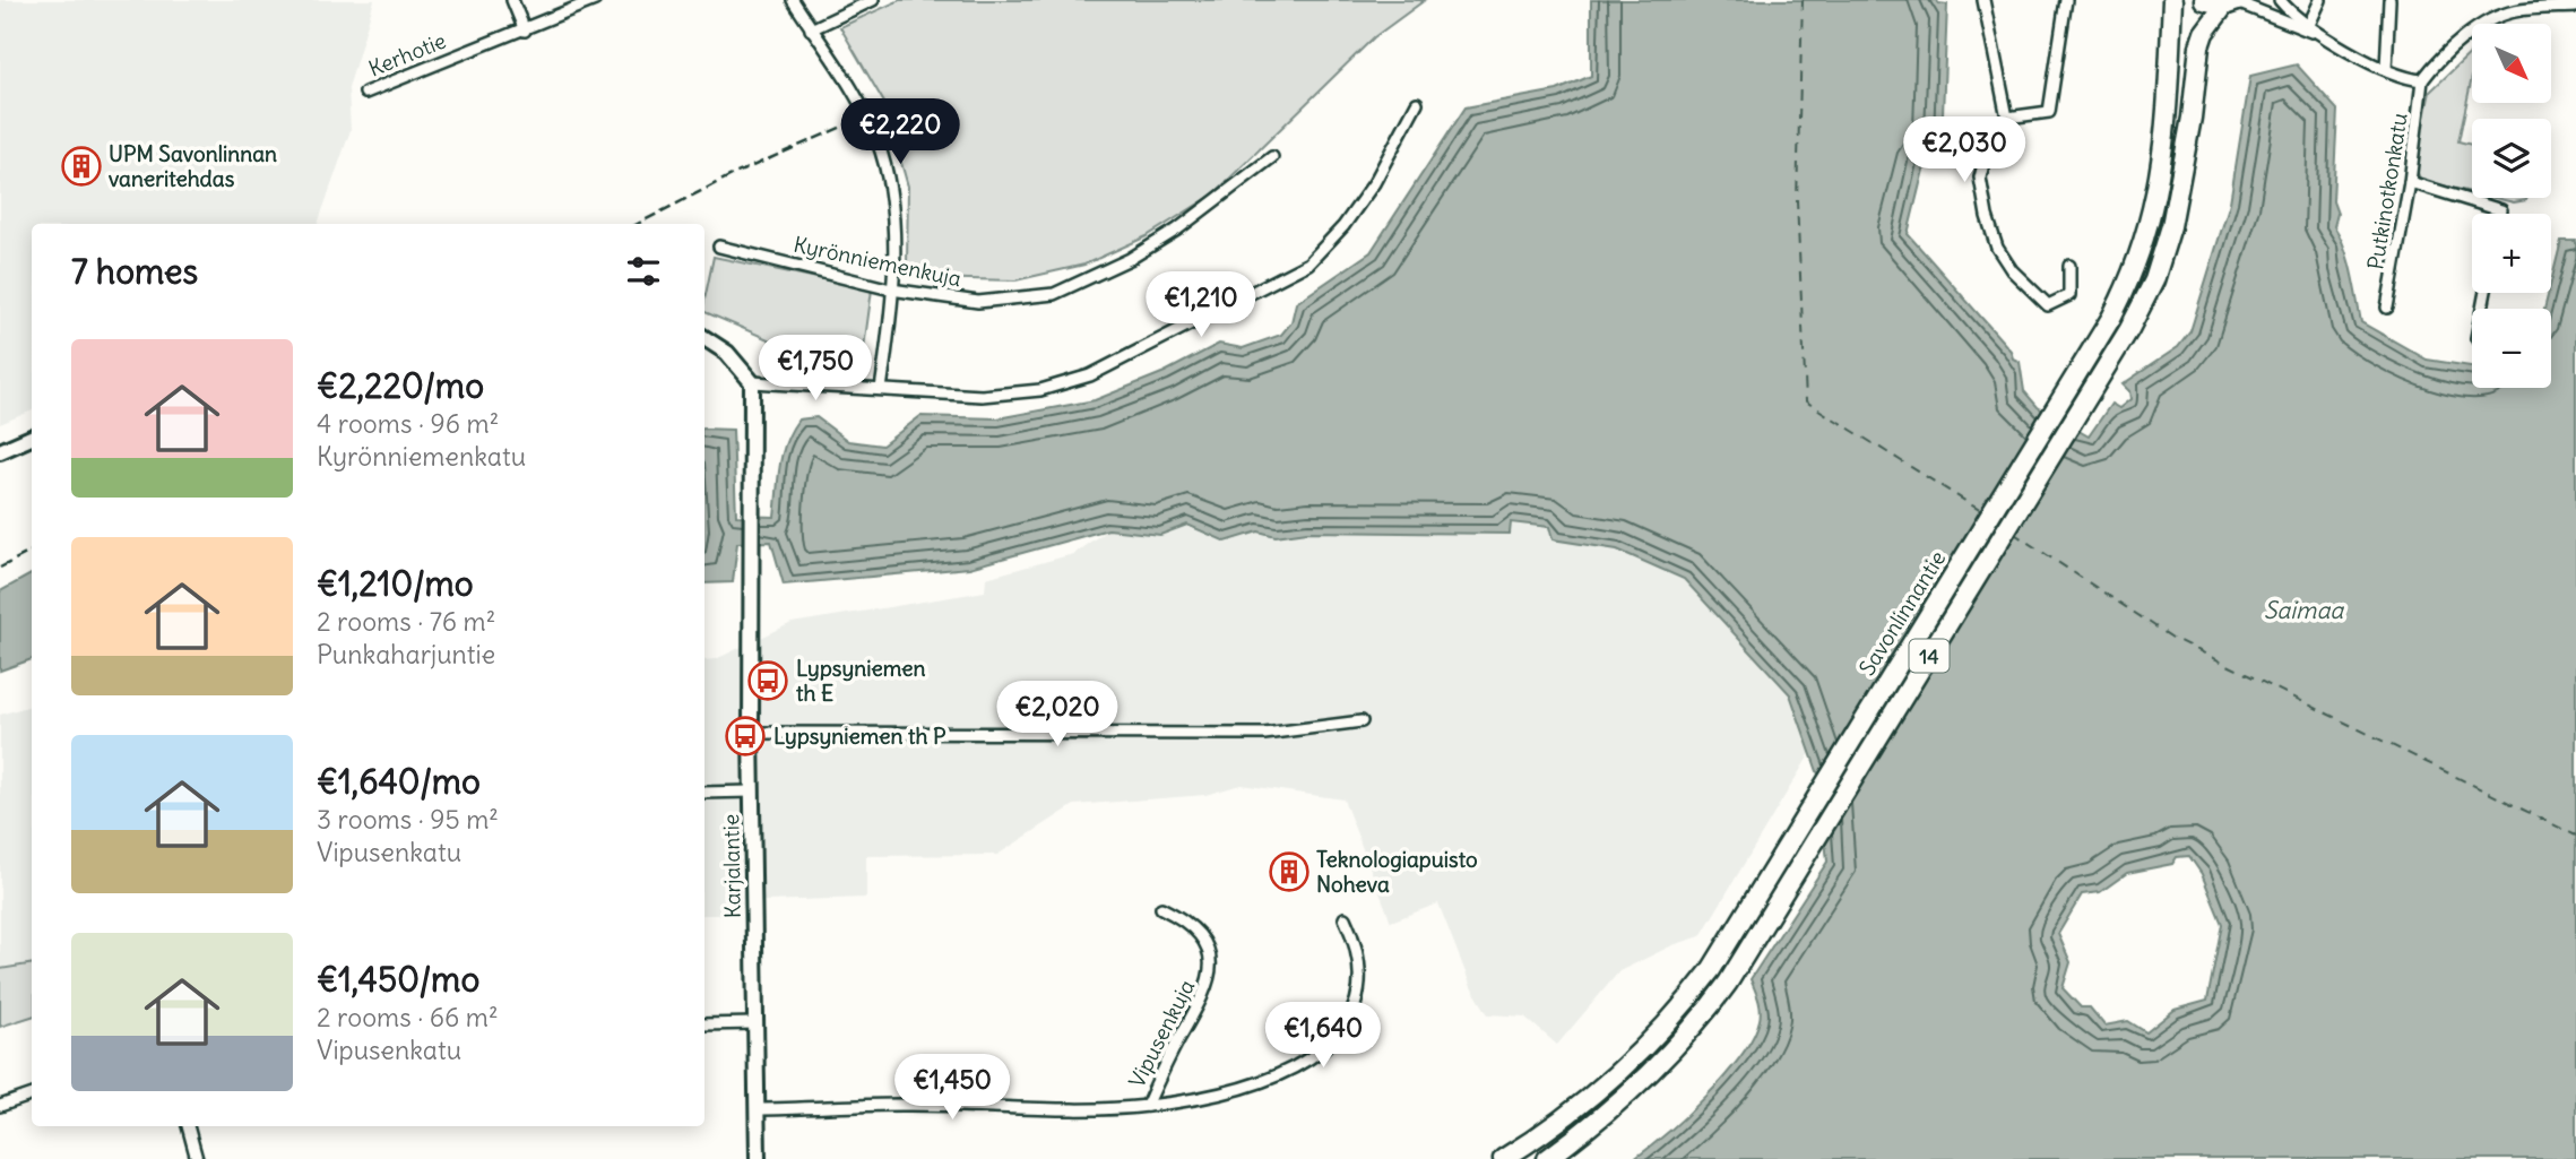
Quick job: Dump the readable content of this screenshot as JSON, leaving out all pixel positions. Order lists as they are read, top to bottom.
{
  "streets": {
    "highway": ["Savonlinnantie", "14"],
    "street": [
      "Kerhotie",
      "Putkinotkonkatu",
      "Kyrönniemenkuja",
      "Karjalantie",
      "Vipusenkuja"
    ]
  },
  "water": ["Saimaa"],
  "places": {
    "building": ["UPM Savonlinnan vaneritehdas", "Teknologiapuisto Noheva"],
    "bus stop": ["Lypsyniemen th E", "Lypsyniemen th P"]
  },
  "north": "bottom right",
  "page": {
    "map_buttons": ["+", "−"],
    "price": [
      "€2,220",
      "€2,030",
      "€1,210",
      "€1,750",
      "€2,020",
      "€1,640",
      "€1,450"
    ],
    "heading": "7 homes",
    "list": [
      {
        "name": "€2,220/mo",
        "note": "4 rooms · 96 m² · Kyrönniemenkatu"
      },
      {
        "name": "€1,210/mo",
        "note": "2 rooms · 76 m² · Punkaharjuntie"
      },
      {
        "name": "€1,640/mo",
        "note": "3 rooms · 95 m² · Vipusenkatu"
      },
      {
        "name": "€1,450/mo",
        "note": "2 rooms · 66 m² · Vipusenkatu"
      }
    ]
  }
}
